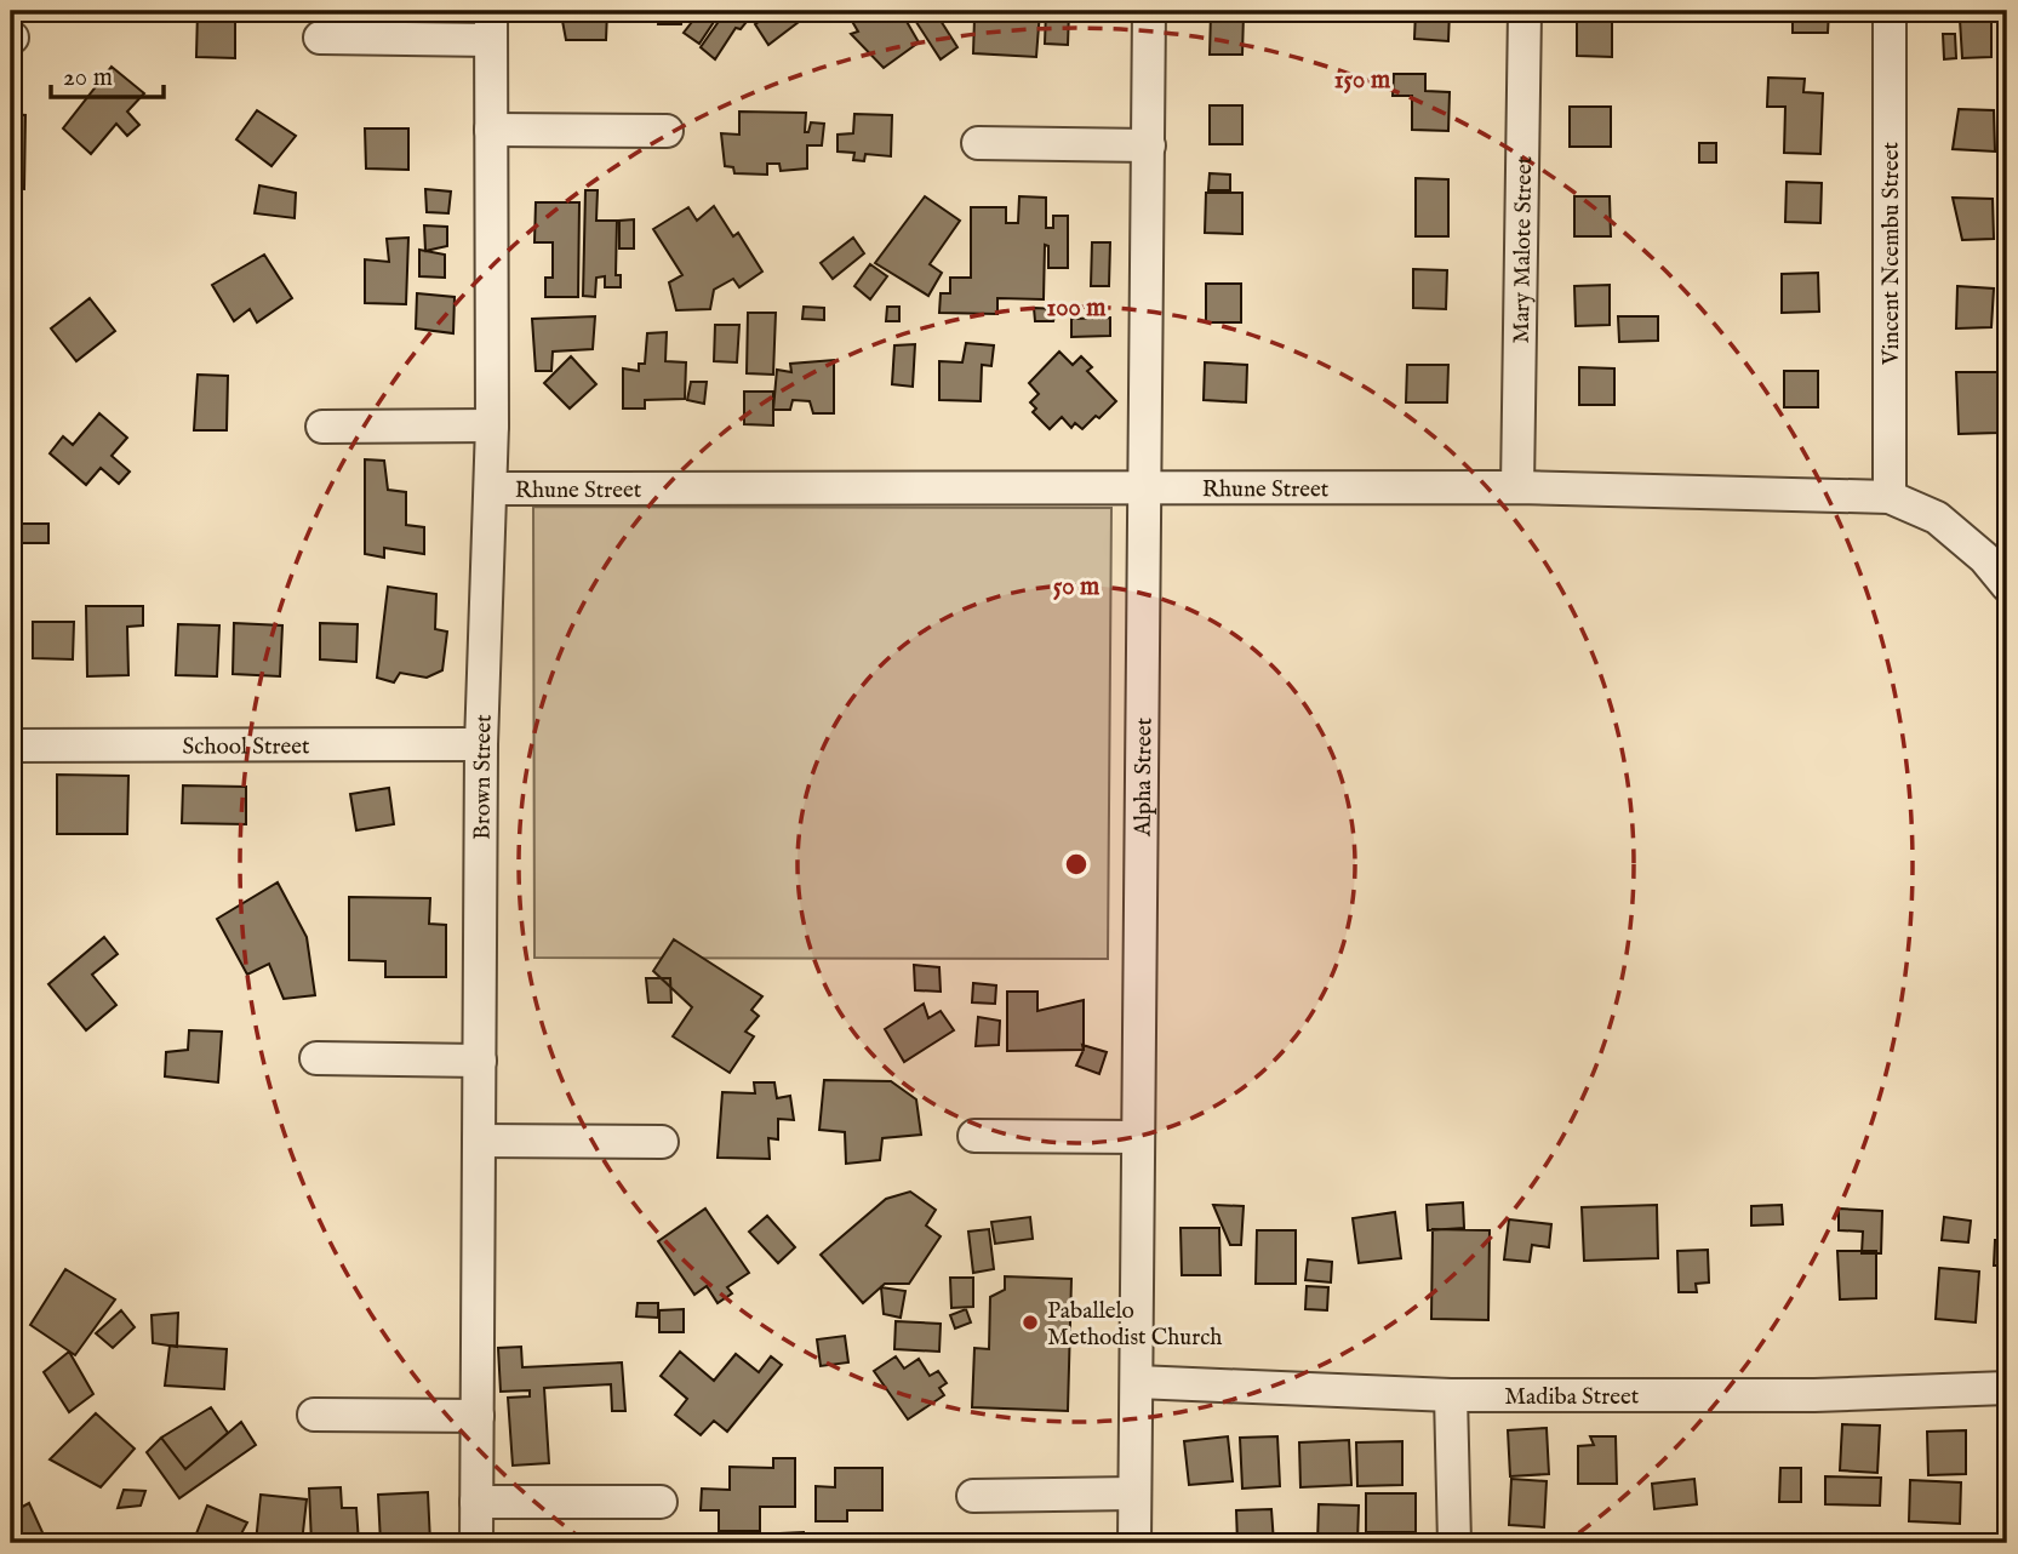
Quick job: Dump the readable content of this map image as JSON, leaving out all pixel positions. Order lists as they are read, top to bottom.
{
  "streets": {
    "street": [
      "Mary Malote Street",
      "Vincent Ncembu Street",
      "Rhune Street",
      "School Street",
      "Brown Street",
      "Alpha Street",
      "Madiba Street"
    ]
  },
  "crossings": [
    ["Mary Malote Street", "Rhune Street"],
    ["Vincent Ncembu Street", "Rhune Street"],
    ["Rhune Street", "Brown Street"],
    ["Rhune Street", "Alpha Street"],
    ["School Street", "Brown Street"],
    ["Alpha Street", "Madiba Street"]
  ],
  "places": ["Paballelo Methodist Church"],
  "scale_bar": "20 m",
  "rings": ["150 m", "100 m", "50 m"]
}
